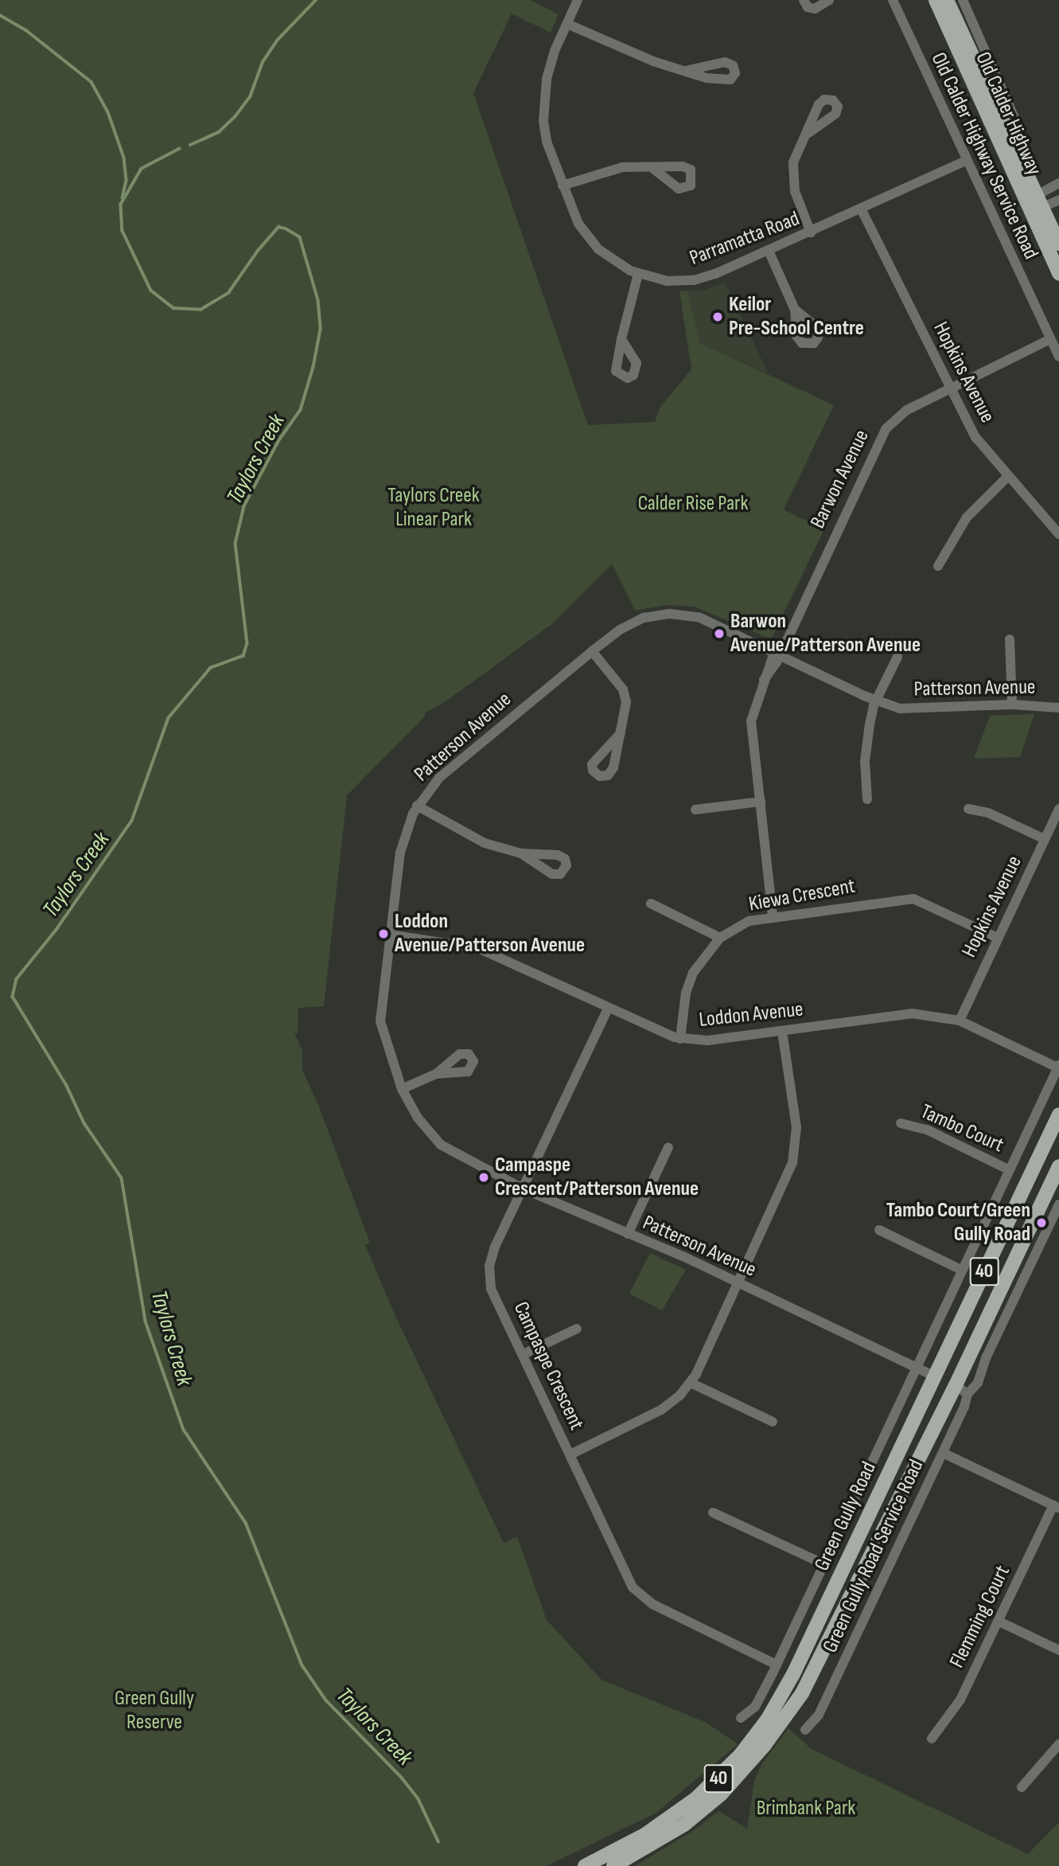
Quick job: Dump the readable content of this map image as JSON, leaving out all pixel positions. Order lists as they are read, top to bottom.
{
  "streets": {
    "main road": ["Old Calder Highway", "40", "Green Gully Road"],
    "street": [
      "Old Calder Highway Service Road",
      "Parramatta Road",
      "Hopkins Avenue",
      "Barwon Avenue",
      "Patterson Avenue",
      "Kiewa Crescent",
      "Loddon Avenue",
      "Tambo Court",
      "Campaspe Crescent",
      "Green Gully Road Service Road",
      "Flemming Court"
    ]
  },
  "crossings": [
    ["Old Calder Highway Service Road", "Parramatta Road"],
    ["Old Calder Highway Service Road", "Barwon Avenue"],
    ["Parramatta Road", "Hopkins Avenue"],
    ["Hopkins Avenue", "Barwon Avenue"],
    ["Hopkins Avenue", "Kiewa Crescent"],
    ["Hopkins Avenue", "Loddon Avenue"],
    ["Barwon Avenue", "Patterson Avenue"],
    ["Barwon Avenue", "Kiewa Crescent"],
    ["Patterson Avenue", "Loddon Avenue"],
    ["Patterson Avenue", "Campaspe Crescent"],
    ["Patterson Avenue", "Green Gully Road"],
    ["Patterson Avenue", "Green Gully Road Service Road"],
    ["Kiewa Crescent", "Loddon Avenue"],
    ["Loddon Avenue", "Campaspe Crescent"],
    ["Loddon Avenue", "Green Gully Road Service Road"],
    ["Tambo Court", "Green Gully Road Service Road"],
    ["Campaspe Crescent", "Green Gully Road Service Road"]
  ],
  "water": ["Taylors Creek"],
  "parks": [
    "Taylors Creek Linear Park",
    "Calder Rise Park",
    "Green Gully Reserve",
    "Brimbank Park"
  ],
  "places": [
    "Keilor Pre-School Centre",
    "Barwon Avenue/Patterson Avenue",
    "Loddon Avenue/Patterson Avenue",
    "Campaspe Crescent/Patterson Avenue",
    "Tambo Court/Green Gully Road"
  ]
}
